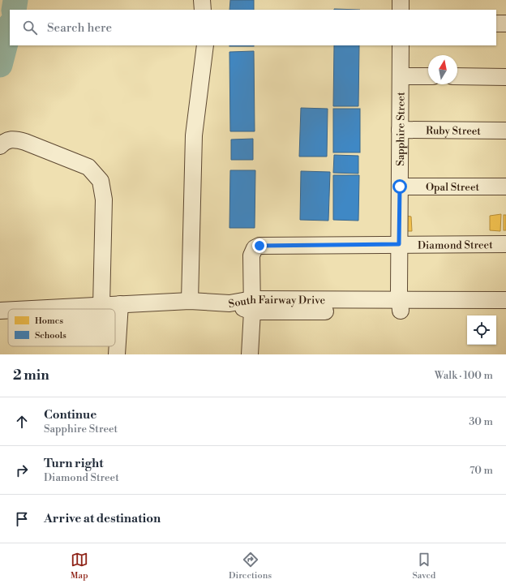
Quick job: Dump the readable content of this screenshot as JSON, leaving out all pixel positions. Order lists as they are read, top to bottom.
{
  "streets": {
    "street": [
      "Sapphire Street",
      "Ruby Street",
      "Opal Street",
      "Diamond Street",
      "South Fairway Drive"
    ]
  },
  "crossings": [
    ["Sapphire Street", "Ruby Street"],
    ["Sapphire Street", "Opal Street"],
    ["Sapphire Street", "Diamond Street"],
    ["Sapphire Street", "South Fairway Drive"],
    ["Diamond Street", "South Fairway Drive"]
  ],
  "legend": ["Homes", "Schools"],
  "north": "top",
  "page": {
    "search": "Search here",
    "heading": ["2 min", "Walk · 100 m"],
    "list": [
      ["Continue", "Sapphire Street", "30 m"],
      ["Turn right", "Diamond Street", "70 m"],
      "Arrive at destination"
    ],
    "nav": ["Map", "Directions", "Saved"]
  }
}
